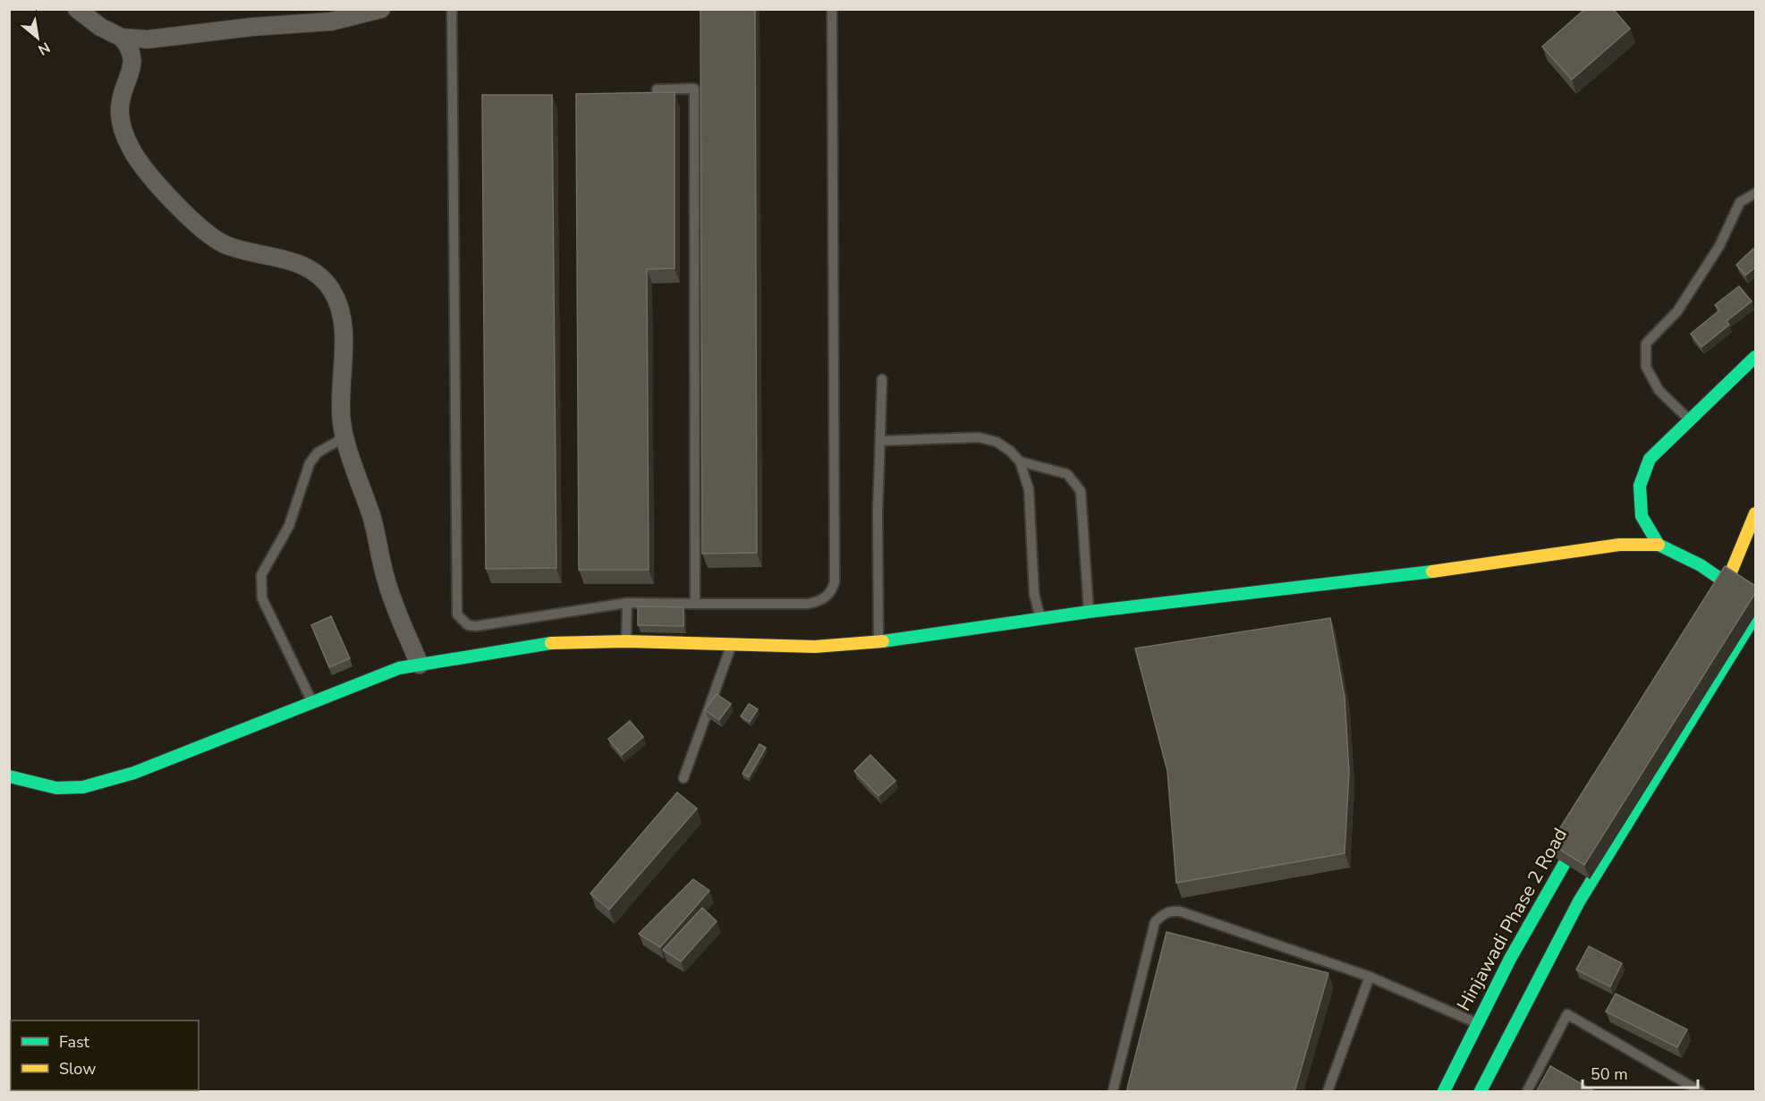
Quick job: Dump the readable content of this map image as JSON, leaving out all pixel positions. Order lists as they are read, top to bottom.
{
  "streets": {
    "street": ["Hinjawadi Phase 2 Road"]
  },
  "legend": ["Fast", "Slow"],
  "scale_bar": "50 m",
  "north": "bottom right"
}
